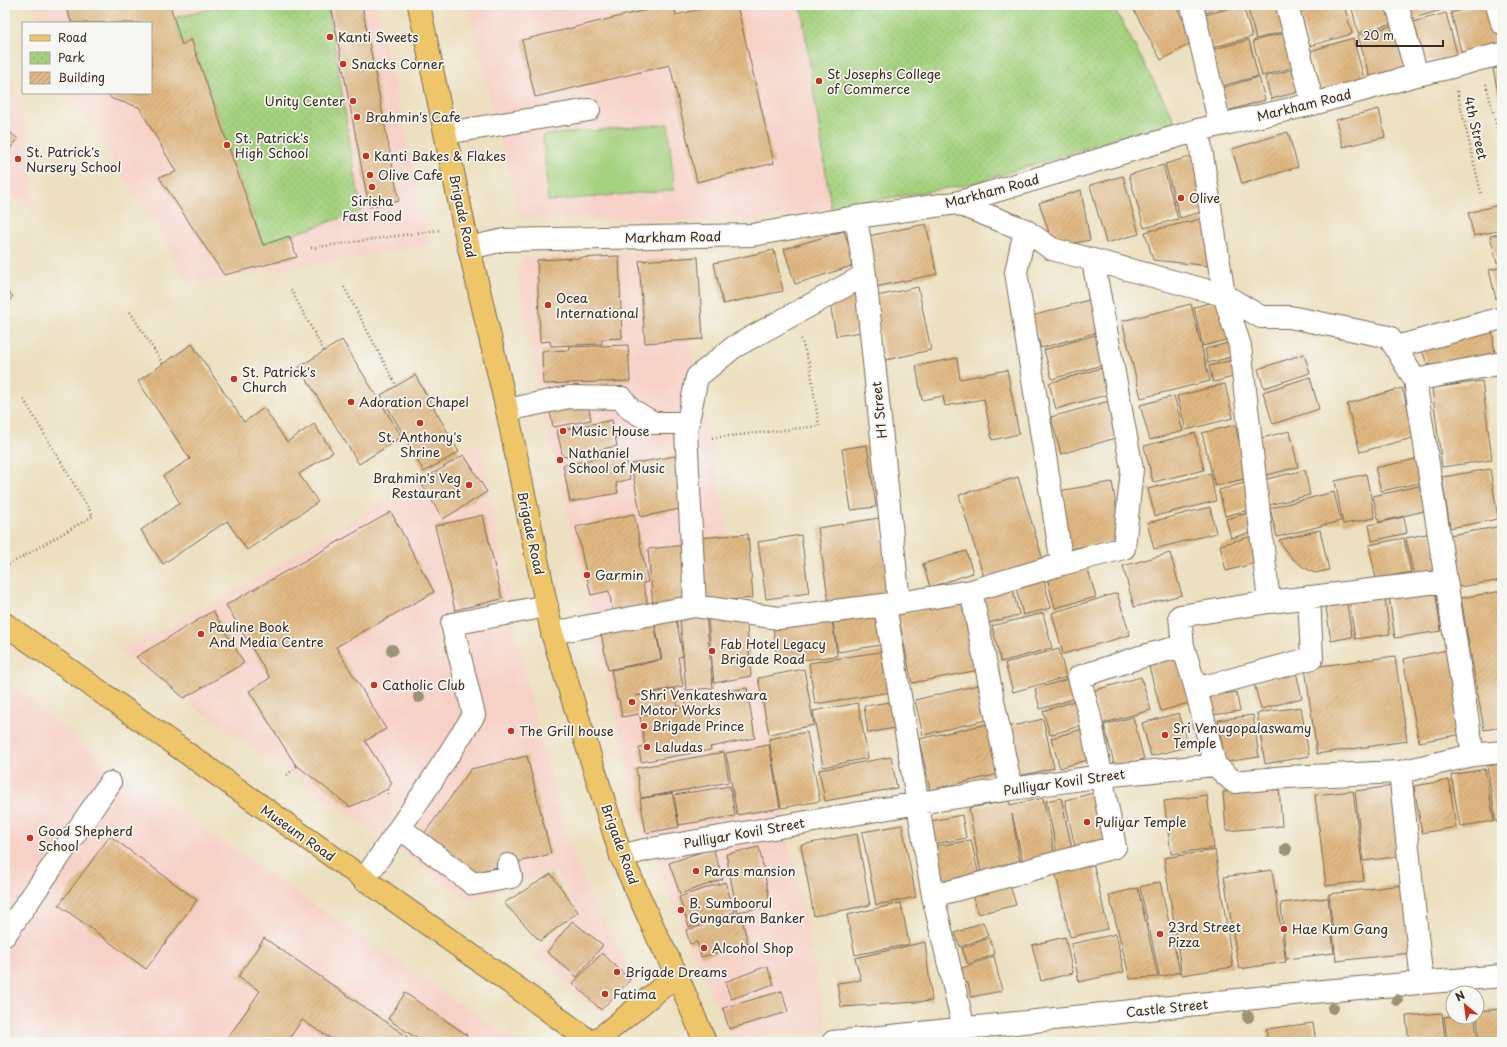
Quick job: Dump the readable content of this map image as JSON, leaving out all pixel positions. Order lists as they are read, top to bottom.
{
  "streets": {
    "main road": ["Brigade Road", "Museum Road"],
    "street": [
      "Markham Road",
      "H1 Street",
      "Pulliyar Kovil Street",
      "Castle Street"
    ],
    "path": ["4th Street"]
  },
  "crossings": [
    ["Markham Road", "4th Street"],
    ["Markham Road", "Brigade Road"],
    ["Markham Road", "H1 Street"],
    ["Brigade Road", "Pulliyar Kovil Street"],
    ["H1 Street", "Pulliyar Kovil Street"],
    ["H1 Street", "Castle Street"]
  ],
  "places": [
    "Kanti Sweets",
    "Snacks Corner",
    "St Josephs College of Commerce",
    "Unity Center",
    "Brahmin's Cafe",
    "St. Patrick's High School",
    "Kanti Bakes & Flakes",
    "St. Patrick's Nursery School",
    "Olive Cafe",
    "Sirisha Fast Food",
    "Olive",
    "Ocea International",
    "St. Patrick's Church",
    "Adoration Chapel",
    "St. Anthony's Shrine",
    "Music House",
    "Nathaniel School of Music",
    "Brahmin's Veg Restaurant",
    "Garmin",
    "Pauline Book And Media Centre",
    "Fab Hotel Legacy Brigade Road",
    "Catholic Club",
    "Shri Venkateshwara Motor Works",
    "Brigade Prince",
    "The Grill house",
    "Sri Venugopalaswamy Temple",
    "Laludas",
    "Puliyar Temple",
    "Good Shepherd School",
    "Paras mansion",
    "B. Sumboorul Gungaram Banker",
    "Hae Kum Gang",
    "23rd Street Pizza",
    "Alcohol Shop",
    "Brigade Dreams",
    "Fatima"
  ],
  "legend": ["Road", "Park", "Building"],
  "scale_bar": "20 m",
  "north": "top left"
}
